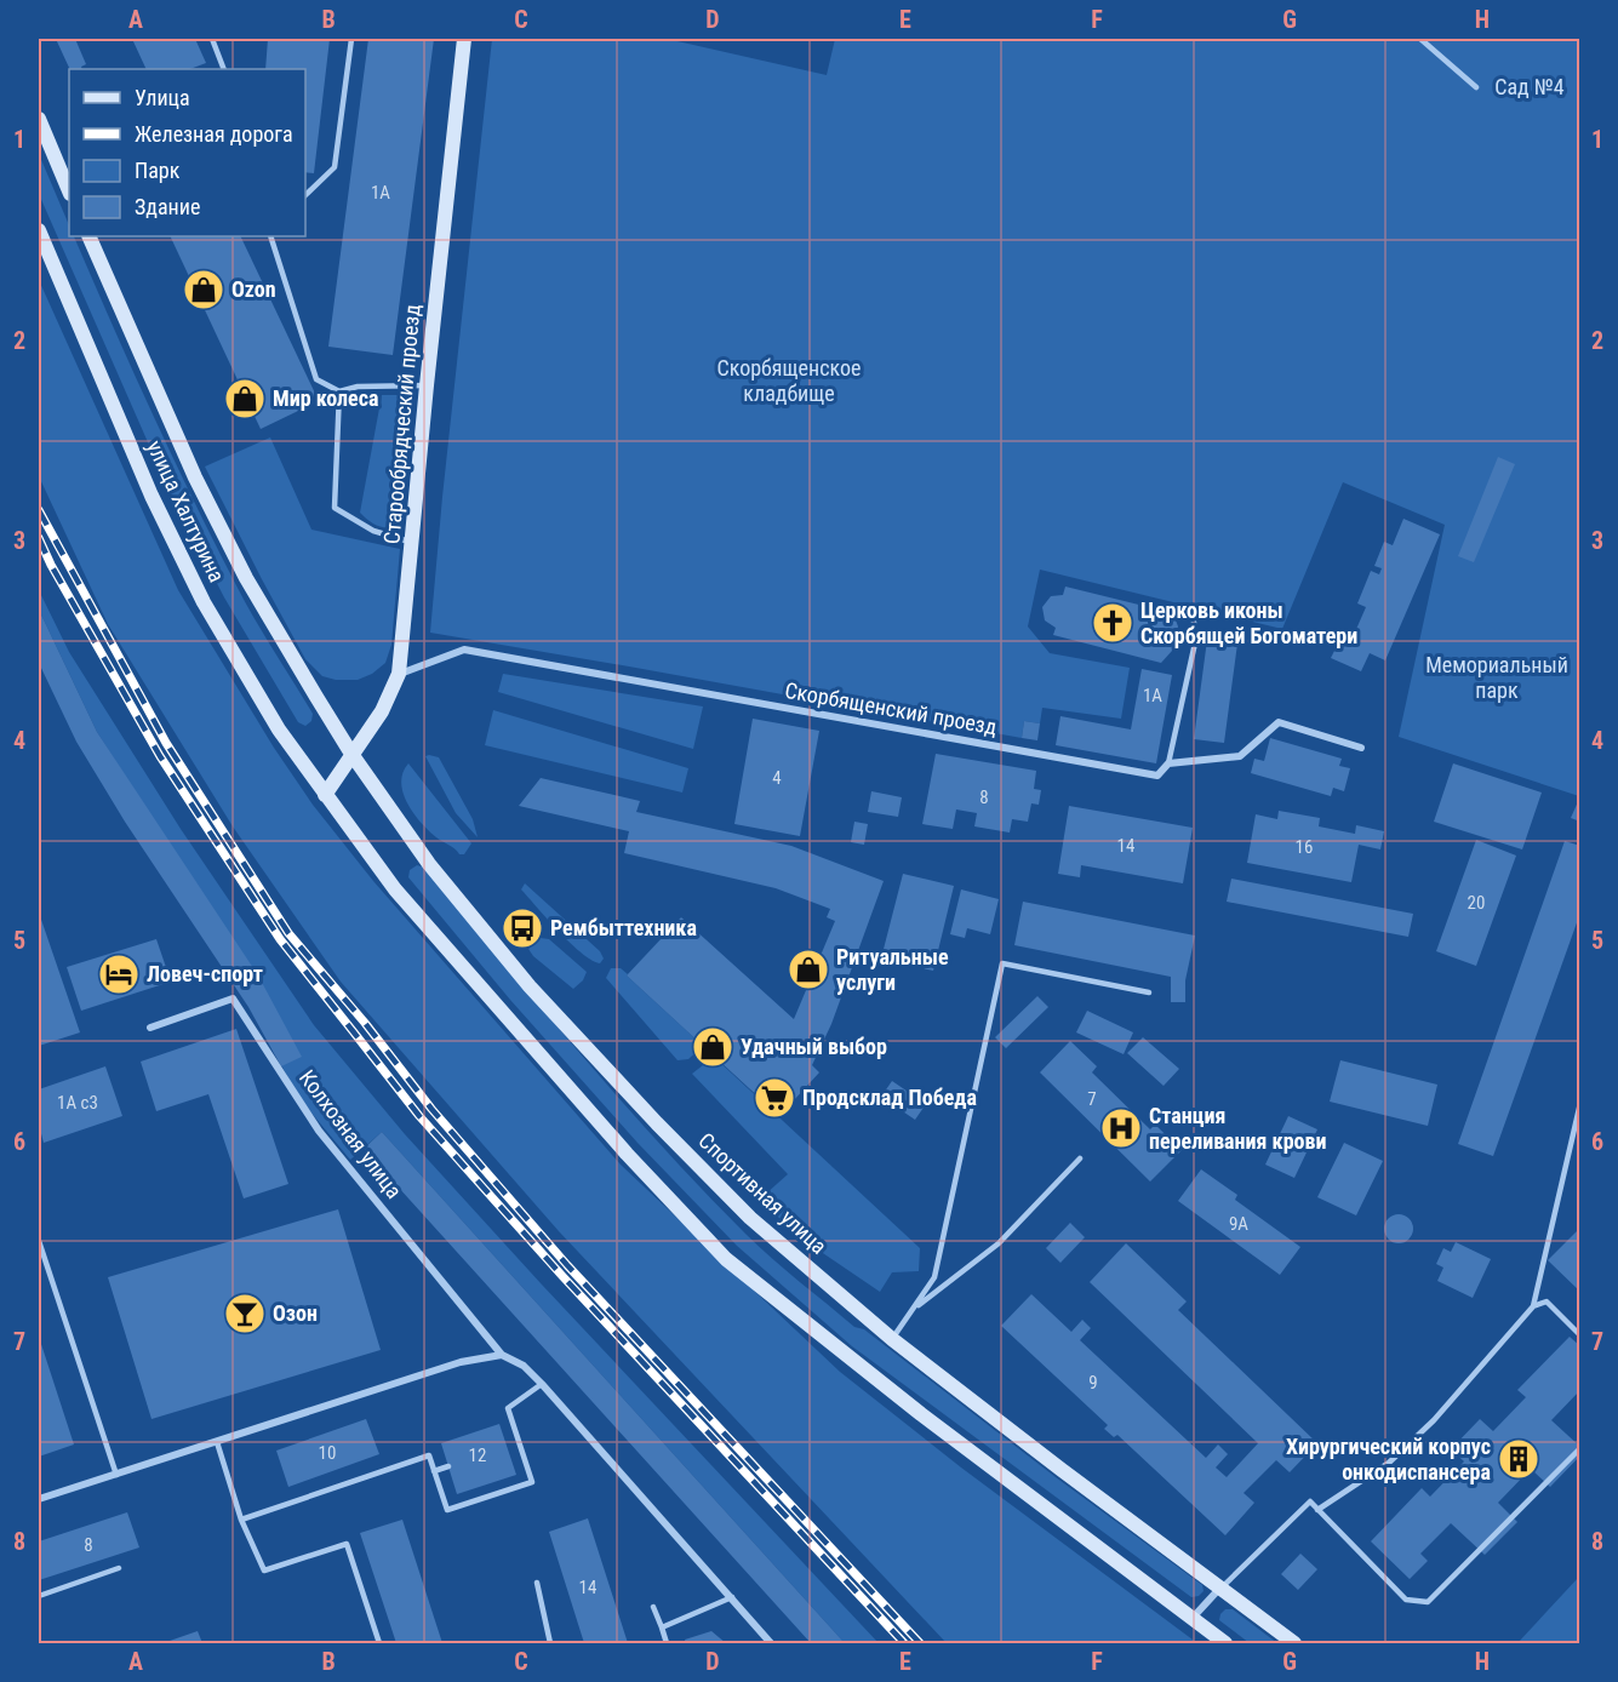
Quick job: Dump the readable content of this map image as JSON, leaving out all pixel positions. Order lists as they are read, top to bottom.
{
  "streets": {
    "main road": ["Старообрядческий проезд", "улица Халтурина", "Спортивная улица"],
    "street": ["Скорбященский проезд", "Колхозная улица"]
  },
  "crossings": [
    ["Старообрядческий проезд", "улица Халтурина"],
    ["Старообрядческий проезд", "Скорбященский проезд"],
    ["Старообрядческий проезд", "Спортивная улица"],
    ["улица Халтурина", "Спортивная улица"]
  ],
  "parks": ["Сад №4", "Скорбященское кладбище", "Мемориальный парк"],
  "places": {
    "shop": [
      "Ozon",
      "Мир колеса",
      "Ритуальные услуги",
      "Удачный выбор"
    ],
    "church": ["Церковь иконы Скорбящей Богоматери"],
    "bus stop": ["Рембыттехника"],
    "hotel": ["Ловеч-спорт"],
    "supermarket": ["Продсклад Победа"],
    "hospital": ["Станция переливания крови"],
    "bar": ["Озон"],
    "building": ["Хирургический корпус онкодиспансера"]
  },
  "house_numbers": [
    "1А",
    "1А",
    "4",
    "8",
    "14",
    "16",
    "20",
    "7",
    "1А с3",
    "9А",
    "9",
    "10",
    "12",
    "8",
    "14"
  ],
  "legend": [
    "Улица",
    "Железная дорога",
    "Парк",
    "Здание"
  ],
  "grid": {
    "columns": [
      "A",
      "B",
      "C",
      "D",
      "E",
      "F",
      "G",
      "H"
    ],
    "rows": [
      "1",
      "2",
      "3",
      "4",
      "5",
      "6",
      "7",
      "8"
    ]
  }
}
